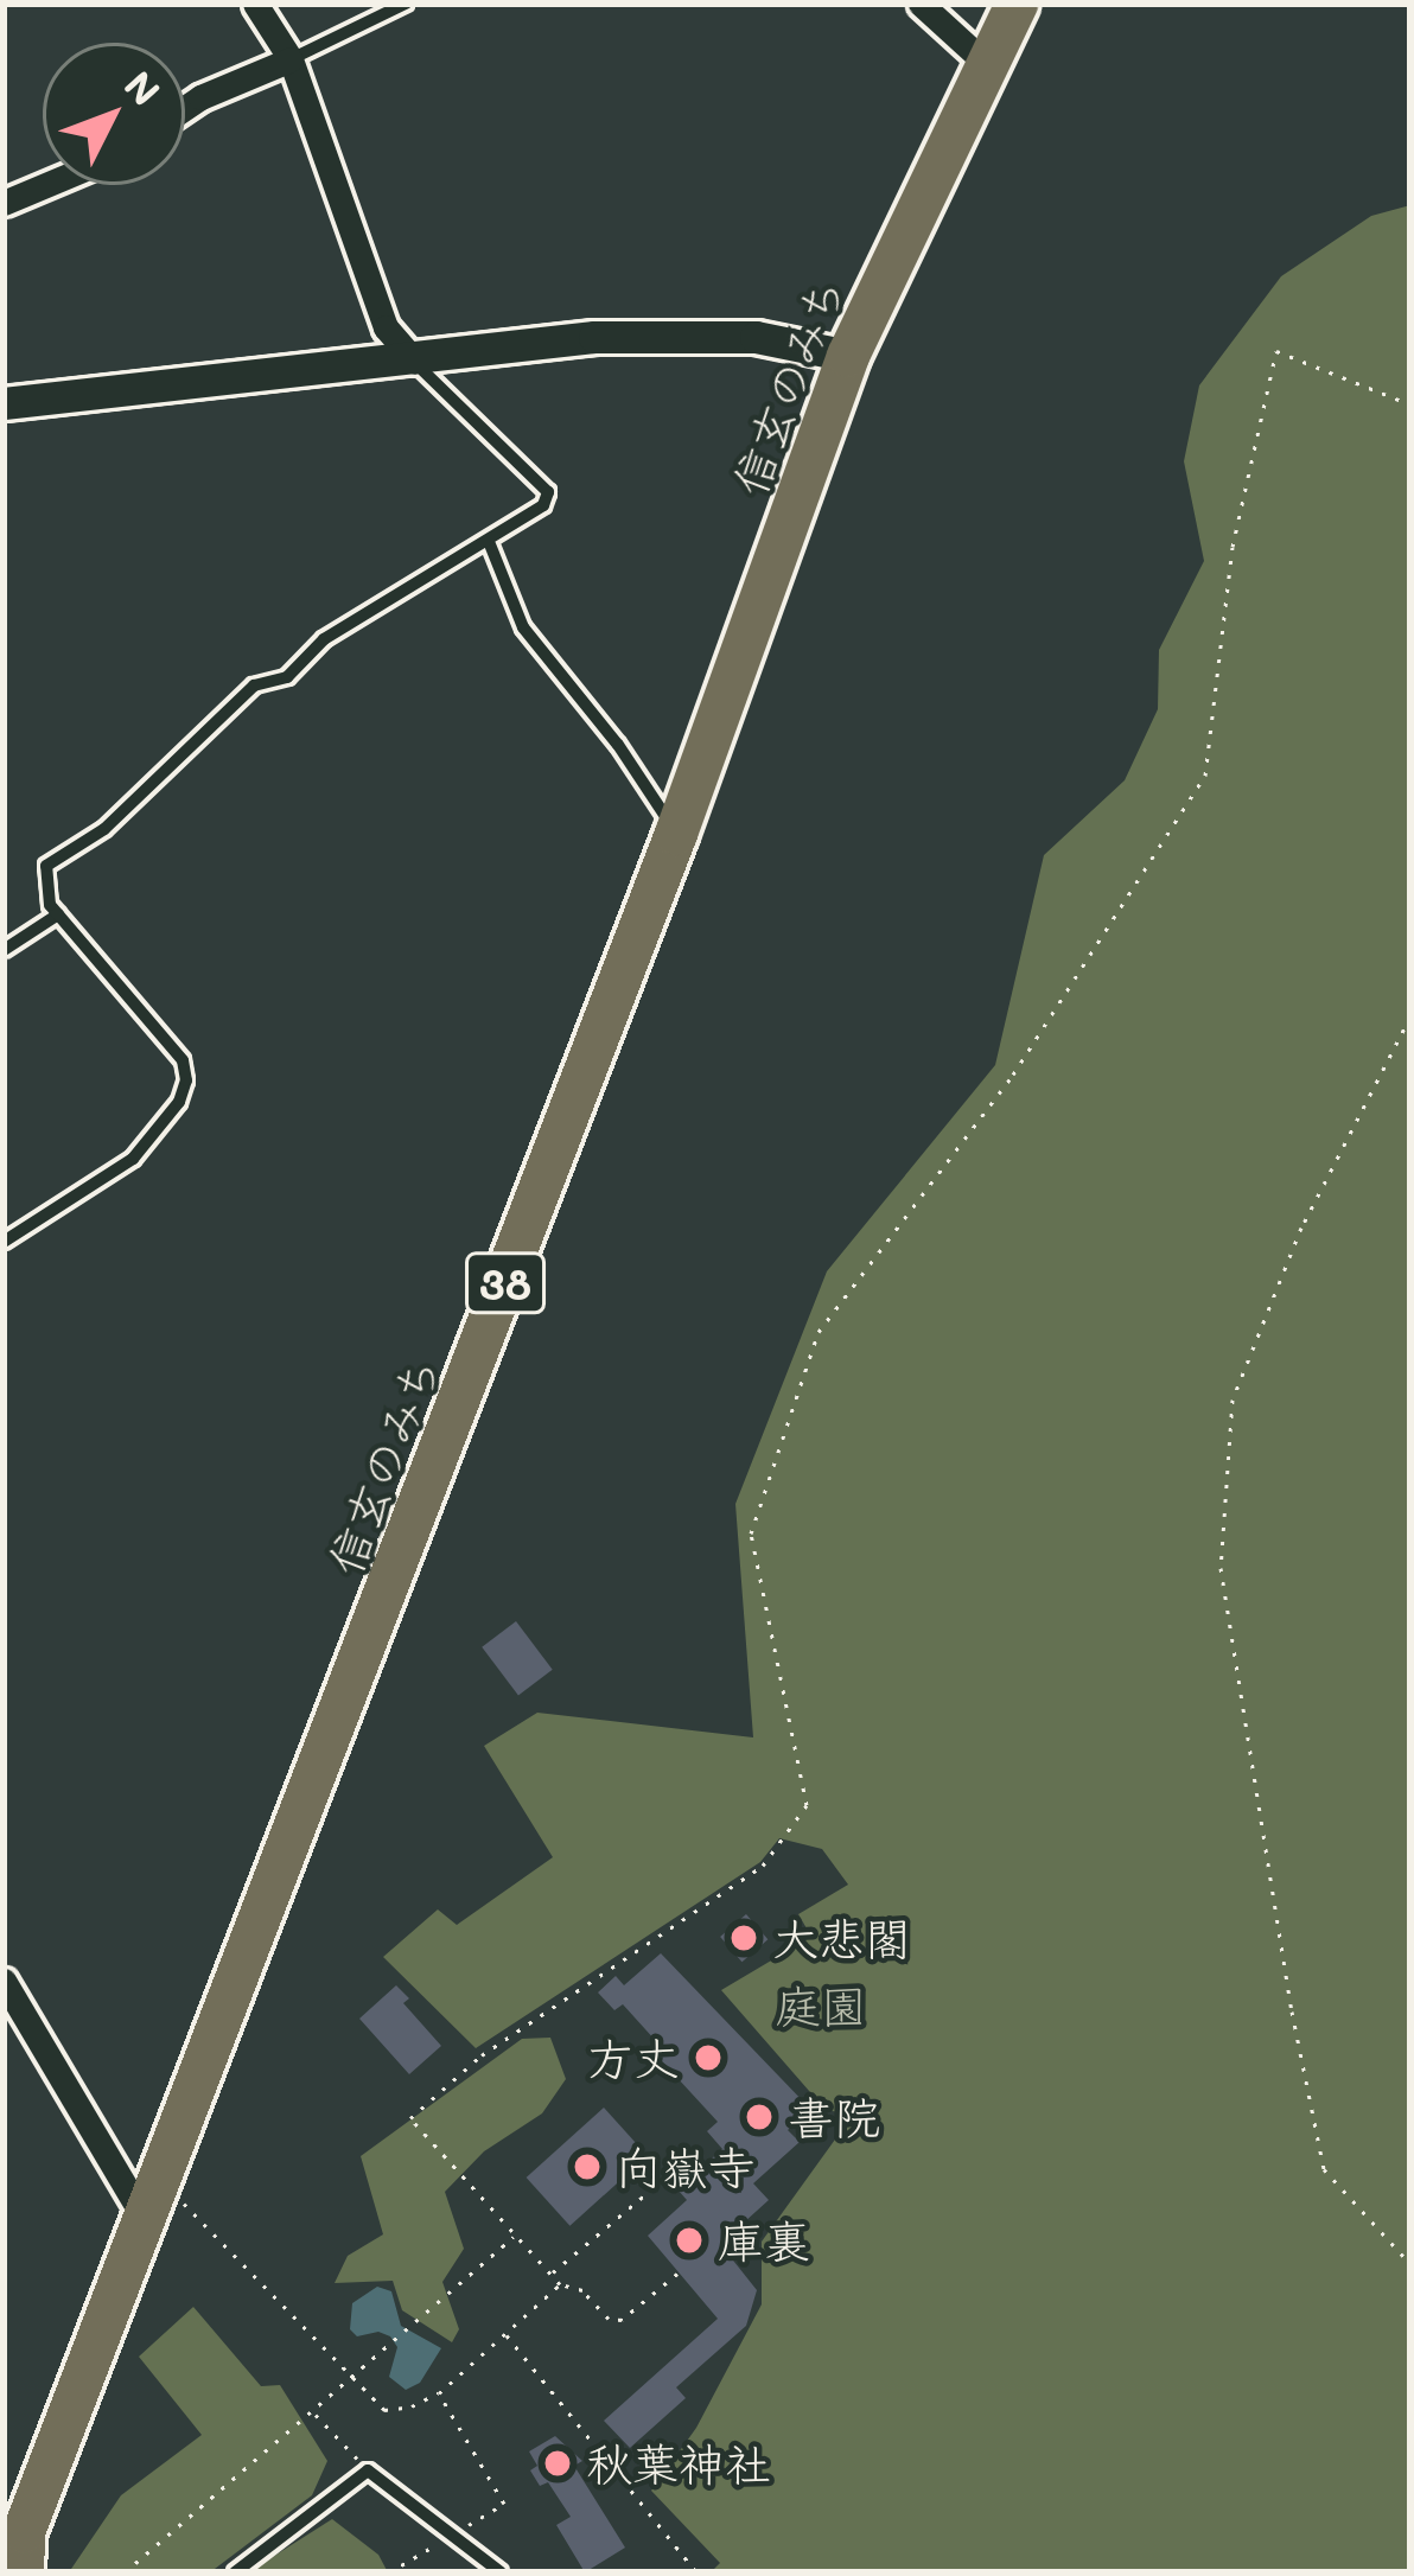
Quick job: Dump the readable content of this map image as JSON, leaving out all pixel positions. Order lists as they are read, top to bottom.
{
  "streets": {
    "main road": ["信玄のみち", "38"]
  },
  "parks": ["庭園"],
  "places": [
    "大悲閣",
    "方丈",
    "書院",
    "向嶽寺",
    "庫裏",
    "秋葉神社"
  ],
  "north": "top right"
}
